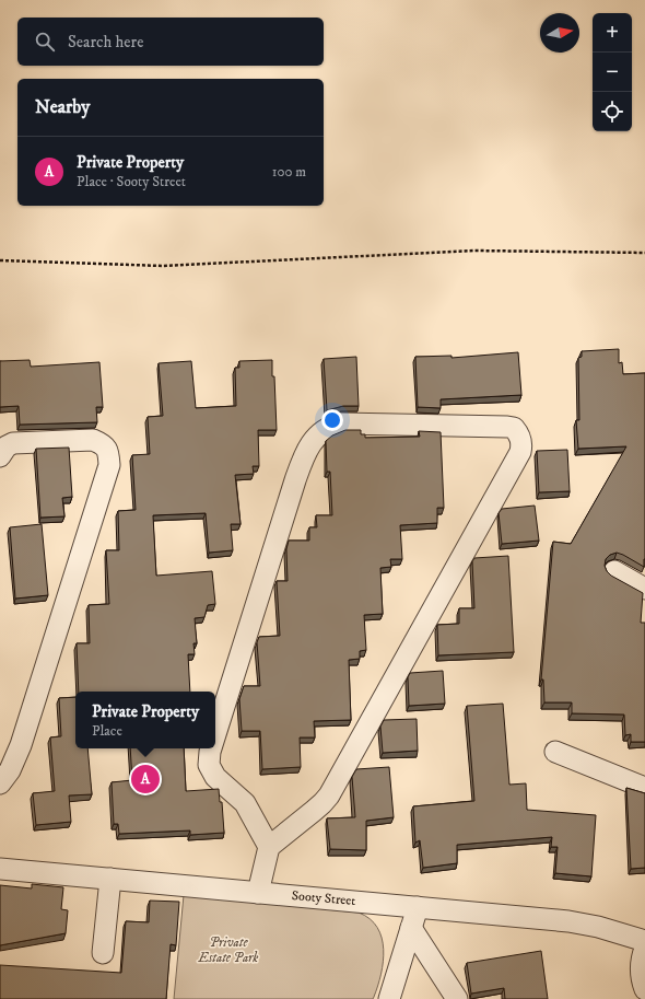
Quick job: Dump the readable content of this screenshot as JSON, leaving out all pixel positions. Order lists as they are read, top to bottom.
{
  "streets": {
    "street": ["Sooty Street"]
  },
  "parks": ["Private Estate Park"],
  "north": "right",
  "page": {
    "map_buttons": ["+", "−"],
    "search": "Search here",
    "heading": "Nearby",
    "list": [
      {
        "mark": "A",
        "name": "Private Property",
        "note": "Place · Sooty Street",
        "value": "100 m"
      }
    ],
    "popup": ["Private Property", "Place"],
    "pins": "A"
  }
}
